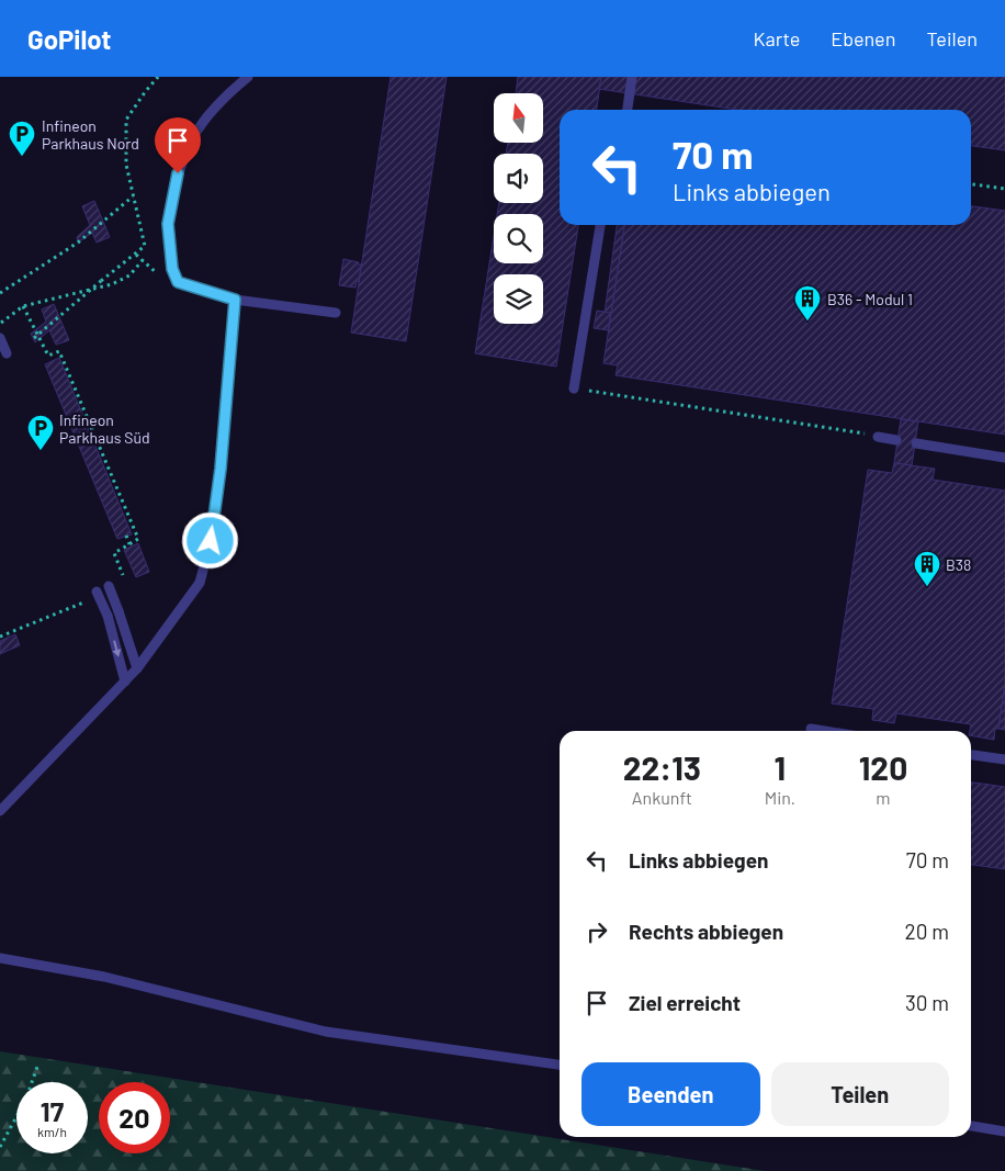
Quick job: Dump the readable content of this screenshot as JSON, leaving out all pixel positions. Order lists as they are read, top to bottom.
{
  "places": {
    "parking": ["Infineon Parkhaus Nord", "Infineon Parkhaus Süd"],
    "building": ["B36 - Modul 1", "B38"]
  },
  "north": "top",
  "page": {
    "header": "GoPilot",
    "nav": ["Karte", "Ebenen", "Teilen"],
    "turn": ["70 m", "Links abbiegen"],
    "eta": [
      "22:13",
      "Ankunft",
      "1",
      "Min.",
      "120",
      "m"
    ],
    "list": [
      {
        "name": "Links abbiegen",
        "value": "70 m"
      },
      {
        "name": "Rechts abbiegen",
        "value": "20 m"
      },
      {
        "name": "Ziel erreicht",
        "value": "30 m"
      }
    ],
    "buttons": ["Beenden", "Teilen"],
    "speed": "17 km/h",
    "limit": "20"
  }
}
